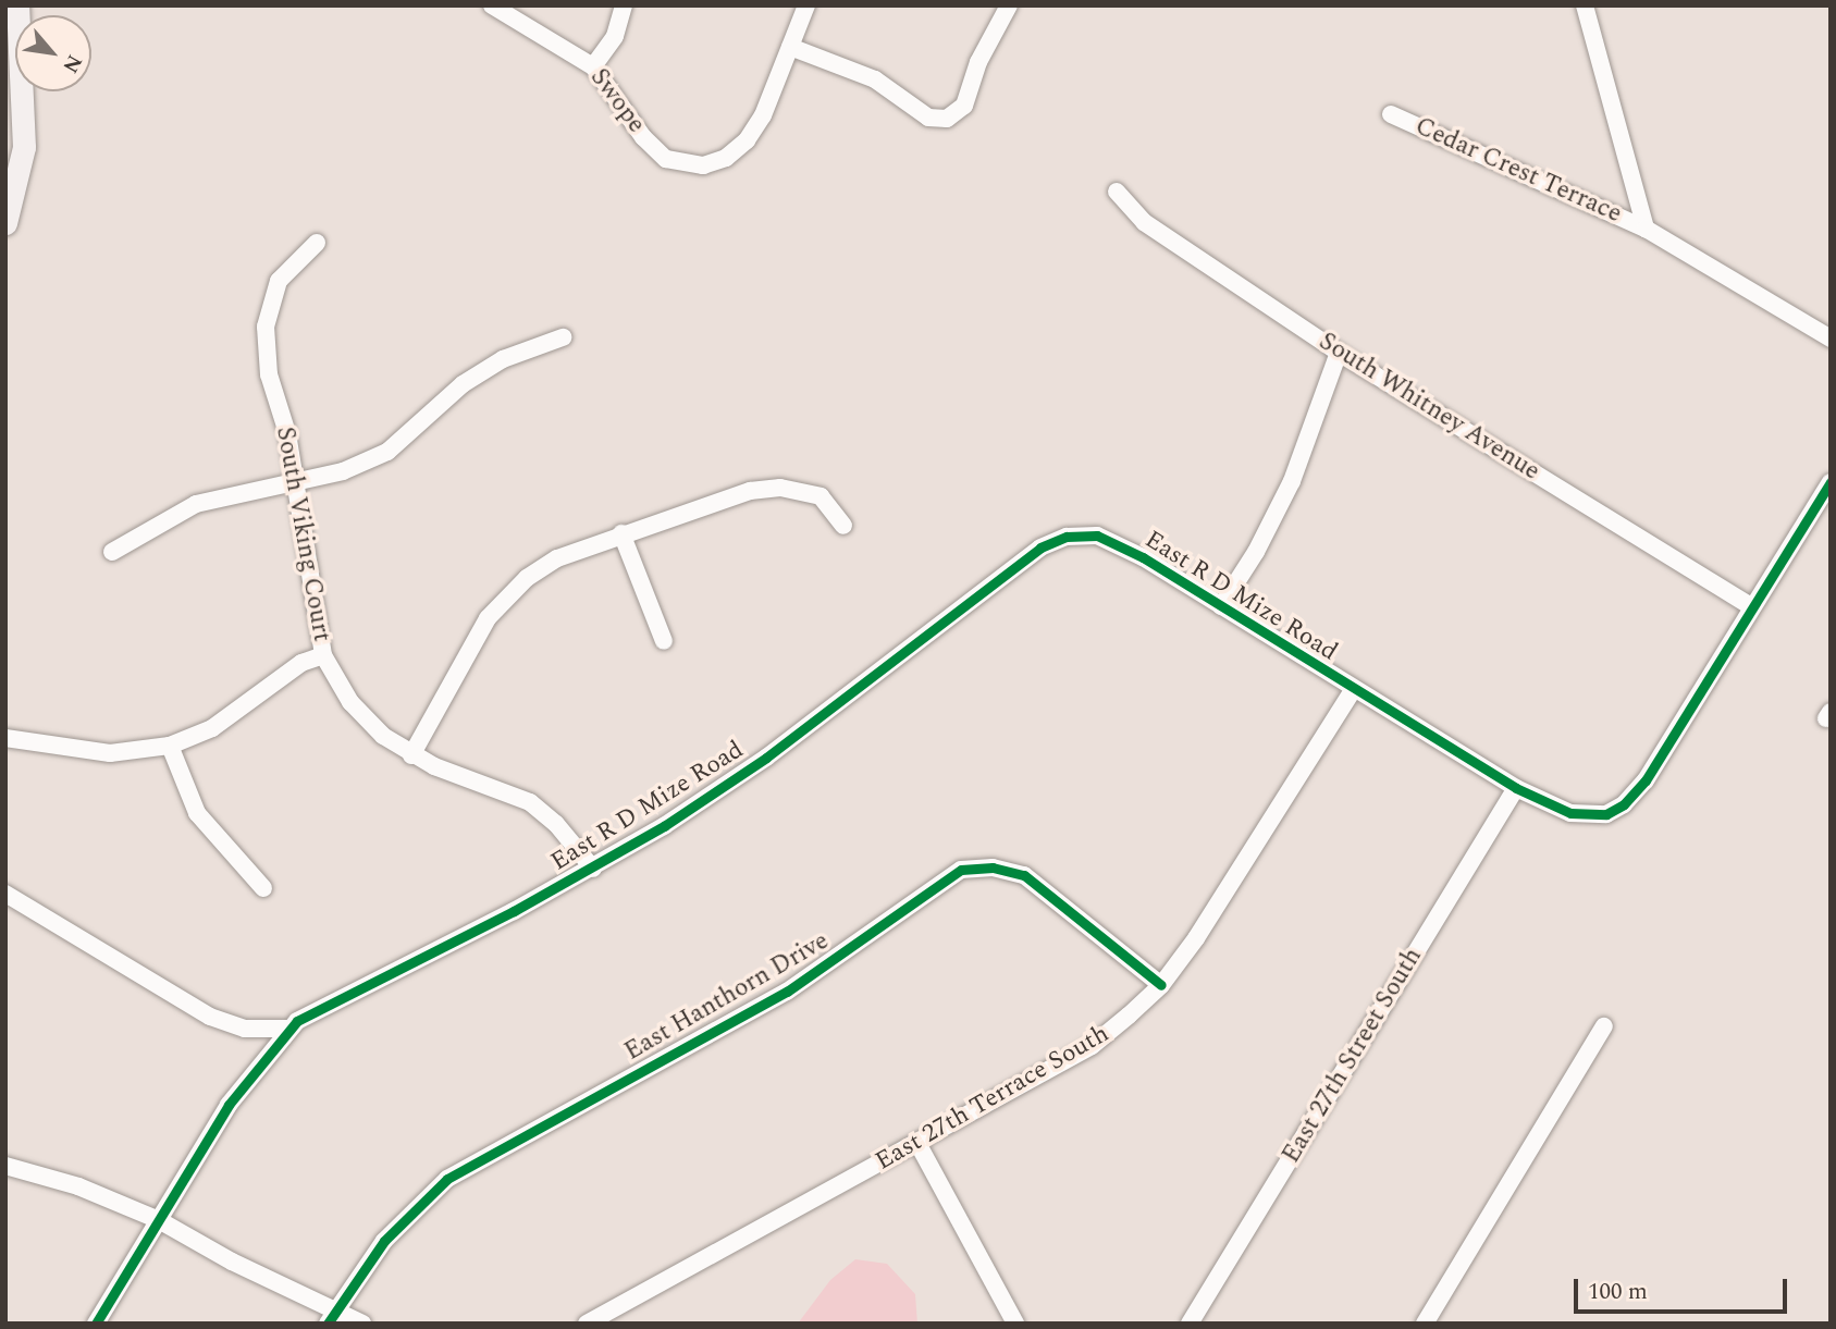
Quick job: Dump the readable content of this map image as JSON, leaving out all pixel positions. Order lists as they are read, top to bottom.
{
  "streets": {
    "street": [
      "Swope",
      "Cedar Crest Terrace",
      "South Whitney Avenue",
      "South Viking Court",
      "East R D Mize Road",
      "East Hanthorn Drive",
      "East 27th Street South",
      "East 27th Terrace South"
    ]
  },
  "crossings": [
    ["South Whitney Avenue", "East R D Mize Road"],
    ["South Viking Court", "East R D Mize Road"],
    ["East R D Mize Road", "East 27th Street South"],
    ["East R D Mize Road", "East 27th Terrace South"],
    ["East Hanthorn Drive", "East 27th Terrace South"]
  ],
  "scale_bar": "100 m",
  "north": "bottom right"
}
